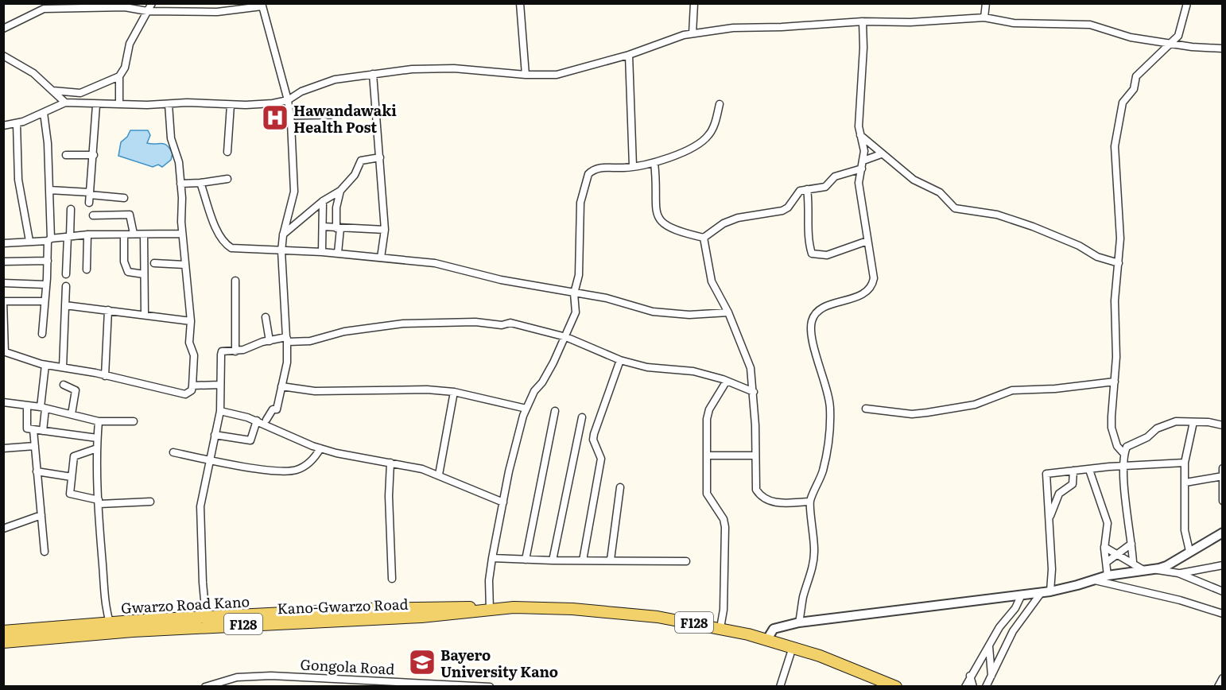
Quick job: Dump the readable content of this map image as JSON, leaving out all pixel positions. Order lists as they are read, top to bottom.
{
  "streets": {
    "main road": ["Gwarzo Road Kano", "Kano-Gwarzo Road", "F128"],
    "street": ["Gongola Road"]
  },
  "crossings": [
    ["Gwarzo Road Kano", "Kano-Gwarzo Road"],
    ["Gwarzo Road Kano", "F128"],
    ["Kano-Gwarzo Road", "F128"]
  ],
  "places": {
    "hospital": ["Hawandawaki Health Post"],
    "school or university": ["Bayero University Kano"]
  }
}
